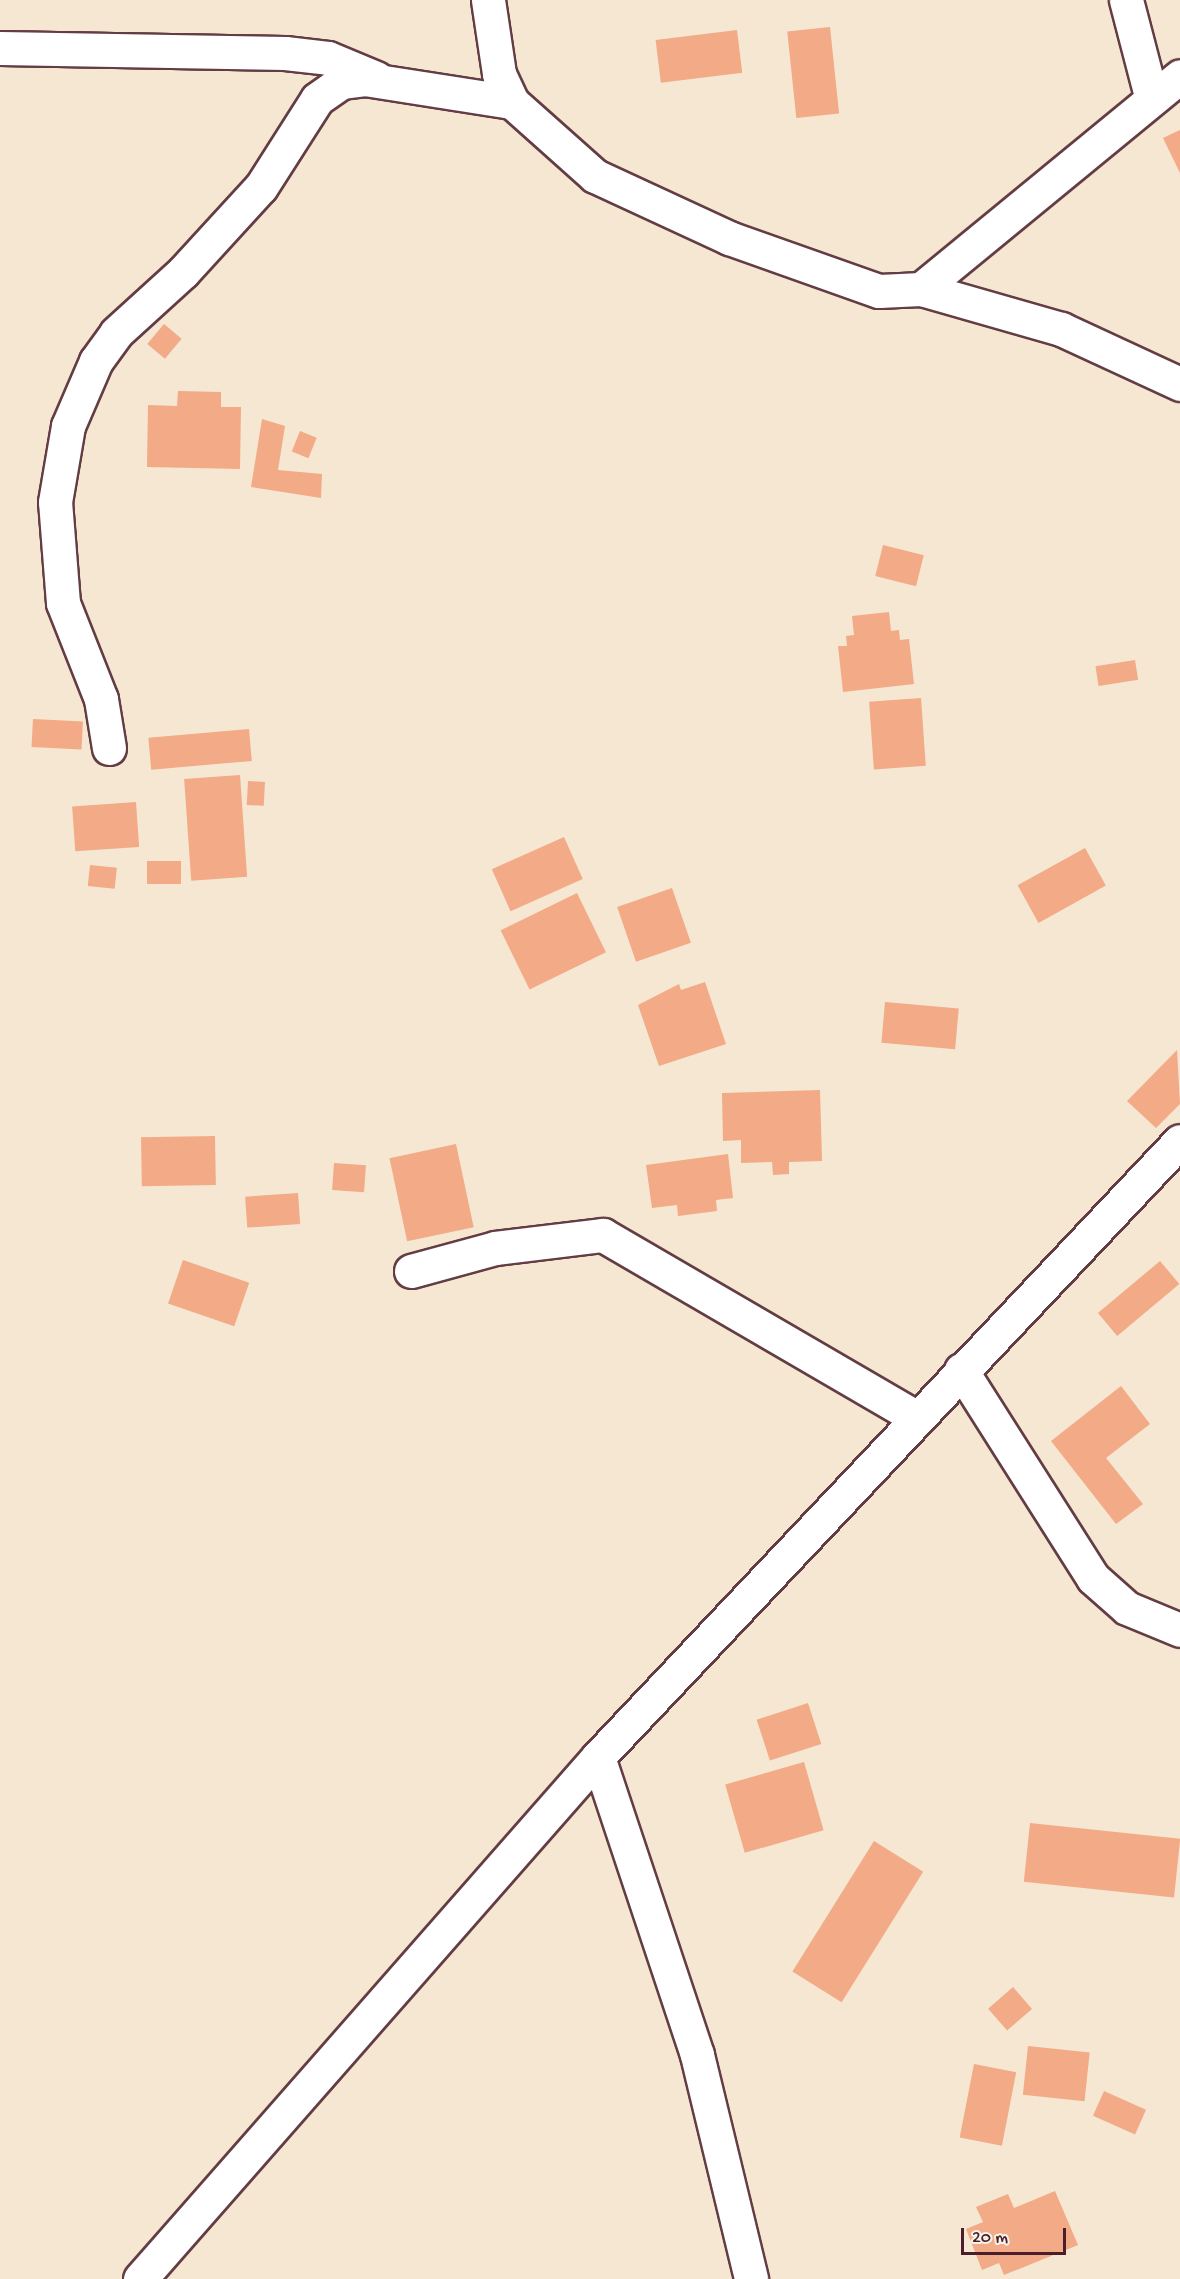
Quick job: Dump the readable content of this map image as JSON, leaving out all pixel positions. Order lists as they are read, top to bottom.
{
  "scale_bar": "20 m"
}
